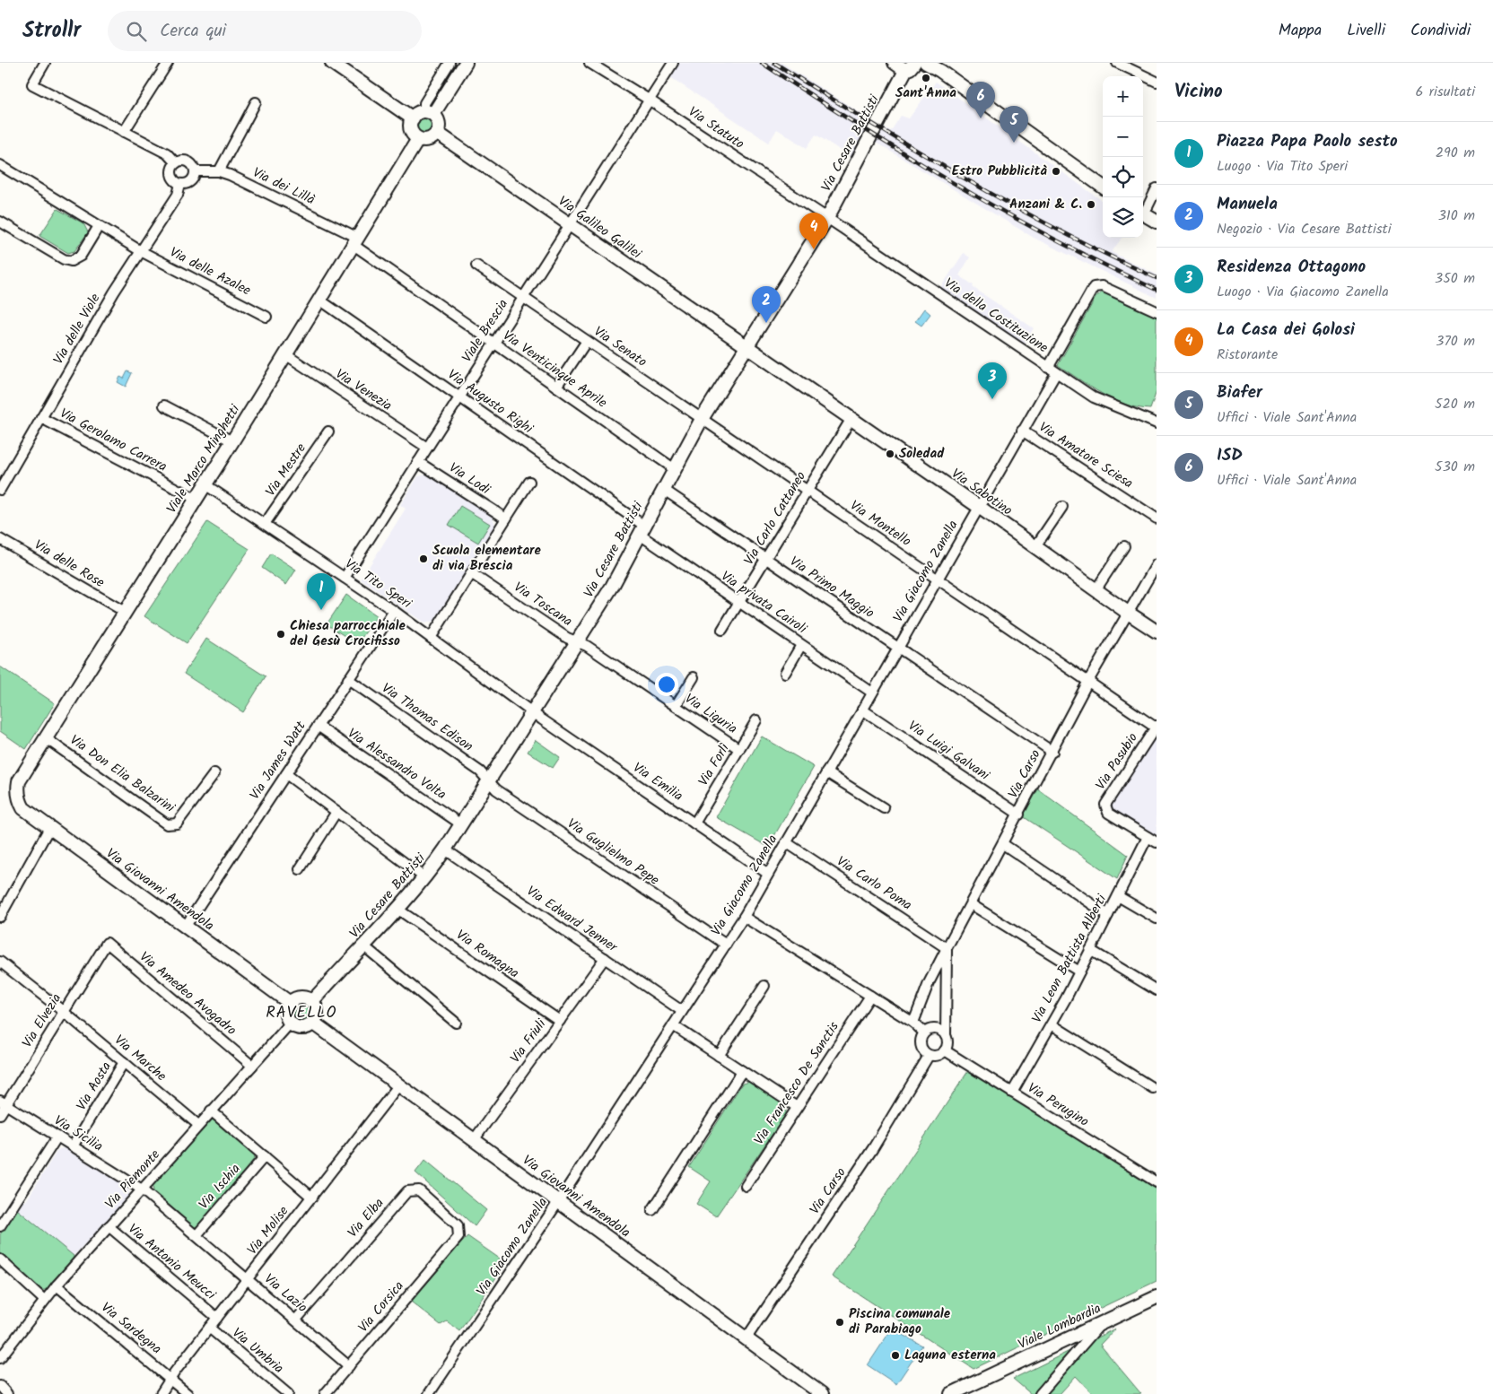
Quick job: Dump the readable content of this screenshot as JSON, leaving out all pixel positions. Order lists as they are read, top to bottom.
{
  "streets": {
    "street": [
      "Via Statuto",
      "Via Cesare Battisti",
      "Via dei Lillà",
      "Via Galileo Galilei",
      "Via delle Azalee",
      "Via della Costituzione",
      "Via delle Viole",
      "Viale Brescia",
      "Via Senato",
      "Via Venticinque Aprile",
      "Via Venezia",
      "Via Augusto Righi",
      "Via Gerolamo Carrera",
      "Via Amatore Sciesa",
      "Viale Marco Minghetti",
      "Via Mestre",
      "Via Lodi",
      "Via Sabotino",
      "Via Carlo Cattaneo",
      "Via Montello",
      "Via delle Rose",
      "Via Giacomo Zanella",
      "Via Tito Speri",
      "Via Primo Maggio",
      "Via privata Cairoli",
      "Via Toscana",
      "Via Liguria",
      "Via Thomas Edison",
      "Via Luigi Galvani",
      "Via James Watt",
      "Via Pasubio",
      "Via Alessandro Volta",
      "Via Forlì",
      "Via Don Elia Balzarini",
      "Via Carso",
      "Via Emilia",
      "Via Guglielmo Pepe",
      "Via Carlo Poma",
      "Via Giovanni Amendola",
      "Via Edward Jenner",
      "Via Romagna",
      "Via Leon Battista Alberti",
      "Via Amedeo Avogadro",
      "Via Elvezia",
      "Via Friuli",
      "Via Marche",
      "Via Francesco De Sanctis",
      "Via Aosta",
      "Via Perugino",
      "Via Sicilia",
      "Via Piemonte",
      "Via Ischia",
      "Via Elba",
      "Via Molise",
      "Via Antonio Meucci",
      "Via Lazio",
      "Via Corsica",
      "Viale Lombardia",
      "Via Sardegna",
      "Via Umbria"
    ]
  },
  "crossings": [
    ["Via Statuto", "Via Cesare Battisti"],
    ["Via Statuto", "Via della Costituzione"],
    ["Via Statuto", "Viale Brescia"],
    ["Via Cesare Battisti", "Via Galileo Galilei"],
    ["Via Cesare Battisti", "Via della Costituzione"],
    ["Via Cesare Battisti", "Via Senato"],
    ["Via Cesare Battisti", "Via Venticinque Aprile"],
    ["Via Cesare Battisti", "Via Augusto Righi"],
    ["Via Cesare Battisti", "Via Sabotino"],
    ["Via Cesare Battisti", "Via Montello"],
    ["Via Cesare Battisti", "Via Tito Speri"],
    ["Via Cesare Battisti", "Via Primo Maggio"],
    ["Via Cesare Battisti", "Via privata Cairoli"],
    ["Via Cesare Battisti", "Via Toscana"],
    ["Via Cesare Battisti", "Via Liguria"],
    ["Via Cesare Battisti", "Via Thomas Edison"],
    ["Via Cesare Battisti", "Via Alessandro Volta"],
    ["Via Cesare Battisti", "Via Emilia"],
    ["Via Cesare Battisti", "Via Guglielmo Pepe"],
    ["Via Cesare Battisti", "Via Giovanni Amendola"],
    ["Via Cesare Battisti", "Via Edward Jenner"],
    ["Via Cesare Battisti", "Via Romagna"],
    ["Via Cesare Battisti", "Via Piemonte"],
    ["Via dei Lillà", "Via delle Viole"],
    ["Via dei Lillà", "Via Venticinque Aprile"],
    ["Via dei Lillà", "Viale Marco Minghetti"],
    ["Via Galileo Galilei", "Viale Brescia"],
    ["Via Galileo Galilei", "Viale Marco Minghetti"],
    ["Via Galileo Galilei", "Via Sabotino"],
    ["Via delle Azalee", "Via delle Viole"],
    ["Via della Costituzione", "Via Giacomo Zanella"],
    ["Via delle Viole", "Via Gerolamo Carrera"],
    ["Viale Brescia", "Via Senato"],
    ["Viale Brescia", "Via Venticinque Aprile"],
    ["Viale Brescia", "Via Venezia"],
    ["Viale Brescia", "Via Augusto Righi"],
    ["Viale Brescia", "Via Lodi"],
    ["Viale Brescia", "Via Tito Speri"],
    ["Via Senato", "Via Montello"],
    ["Via Venticinque Aprile", "Viale Marco Minghetti"],
    ["Via Venezia", "Viale Marco Minghetti"],
    ["Via Augusto Righi", "Viale Marco Minghetti"],
    ["Via Augusto Righi", "Via privata Cairoli"],
    ["Via Gerolamo Carrera", "Viale Marco Minghetti"],
    ["Via Amatore Sciesa", "Via Giacomo Zanella"],
    ["Viale Marco Minghetti", "Via delle Rose"],
    ["Viale Marco Minghetti", "Via Tito Speri"],
    ["Viale Marco Minghetti", "Via Don Elia Balzarini"],
    ["Viale Marco Minghetti", "Via Giovanni Amendola"],
    ["Via Mestre", "Via Tito Speri"],
    ["Via Sabotino", "Via Carlo Cattaneo"],
    ["Via Sabotino", "Via Giacomo Zanella"],
    ["Via Sabotino", "Via Carso"],
    ["Via Carlo Cattaneo", "Via Montello"],
    ["Via Carlo Cattaneo", "Via Primo Maggio"],
    ["Via Carlo Cattaneo", "Via privata Cairoli"],
    ["Via Montello", "Via Giacomo Zanella"],
    ["Via Montello", "Via Pasubio"],
    ["Via Montello", "Via Carso"],
    ["Via Giacomo Zanella", "Via Primo Maggio"],
    ["Via Giacomo Zanella", "Via privata Cairoli"],
    ["Via Giacomo Zanella", "Via Luigi Galvani"],
    ["Via Giacomo Zanella", "Via Emilia"],
    ["Via Giacomo Zanella", "Via Guglielmo Pepe"],
    ["Via Giacomo Zanella", "Via Carlo Poma"],
    ["Via Giacomo Zanella", "Via Giovanni Amendola"],
    ["Via Giacomo Zanella", "Via Edward Jenner"],
    ["Via Tito Speri", "Via James Watt"],
    ["Via Tito Speri", "Via Emilia"],
    ["Via Primo Maggio", "Via Carso"],
    ["Via Toscana", "Via Liguria"],
    ["Via Liguria", "Via Forlì"],
    ["Via Thomas Edison", "Via James Watt"],
    ["Via Thomas Edison", "Via Guglielmo Pepe"],
    ["Via Luigi Galvani", "Via Carso"],
    ["Via James Watt", "Via Alessandro Volta"],
    ["Via James Watt", "Via Giovanni Amendola"],
    ["Via Pasubio", "Via Leon Battista Alberti"],
    ["Via Forlì", "Via Emilia"],
    ["Via Carso", "Via Carlo Poma"],
    ["Via Carso", "Via Giovanni Amendola"],
    ["Via Carso", "Via Perugino"],
    ["Via Giovanni Amendola", "Via Friuli"],
    ["Via Giovanni Amendola", "Via Piemonte"],
    ["Via Giovanni Amendola", "Via Molise"],
    ["Via Edward Jenner", "Via Friuli"],
    ["Via Romagna", "Via Friuli"],
    ["Via Leon Battista Alberti", "Via Perugino"],
    ["Via Amedeo Avogadro", "Via Elvezia"],
    ["Via Amedeo Avogadro", "Via Piemonte"],
    ["Via Elvezia", "Via Marche"],
    ["Via Elvezia", "Via Sicilia"],
    ["Via Marche", "Via Aosta"],
    ["Via Marche", "Via Piemonte"],
    ["Via Aosta", "Via Sicilia"],
    ["Via Sicilia", "Via Piemonte"],
    ["Via Sicilia", "Via Lazio"],
    ["Via Piemonte", "Via Antonio Meucci"],
    ["Via Piemonte", "Via Lazio"],
    ["Via Piemonte", "Via Sardegna"],
    ["Via Ischia", "Via Lazio"],
    ["Via Elba", "Via Lazio"],
    ["Via Elba", "Via Corsica"],
    ["Via Molise", "Via Antonio Meucci"],
    ["Via Molise", "Via Lazio"],
    ["Via Molise", "Via Sardegna"],
    ["Via Molise", "Via Umbria"],
    ["Via Lazio", "Via Corsica"]
  ],
  "districts": ["RAVELLO"],
  "places": [
    "Sant'Anna",
    "Estro Pubblicità",
    "Anzani & C.",
    "Soledad",
    "Scuola elementare di via Brescia",
    "Chiesa parrocchiale del Gesù Crocifisso",
    "Piscina comunale di Parabiago",
    "Laguna esterna"
  ],
  "page": {
    "header": "Strollr",
    "search": "Cerca qui",
    "nav": ["Mappa", "Livelli", "Condividi"],
    "heading": ["Vicino", "6 risultati"],
    "map_buttons": ["+", "−"],
    "pins": [
      "6",
      "5",
      "4",
      "2",
      "3",
      "1"
    ],
    "list": [
      {
        "mark": "1",
        "name": "Piazza Papa Paolo sesto",
        "note": "Luogo · Via Tito Speri",
        "value": "290 m"
      },
      {
        "mark": "2",
        "name": "Manuela",
        "note": "Negozio · Via Cesare Battisti",
        "value": "310 m"
      },
      {
        "mark": "3",
        "name": "Residenza Ottagono",
        "note": "Luogo · Via Giacomo Zanella",
        "value": "350 m"
      },
      {
        "mark": "4",
        "name": "La Casa dei Golosi",
        "note": "Ristorante",
        "value": "370 m"
      },
      {
        "mark": "5",
        "name": "Biafer",
        "note": "Uffici · Viale Sant'Anna",
        "value": "520 m"
      },
      {
        "mark": "6",
        "name": "ISD",
        "note": "Uffici · Viale Sant'Anna",
        "value": "530 m"
      }
    ]
  }
}
